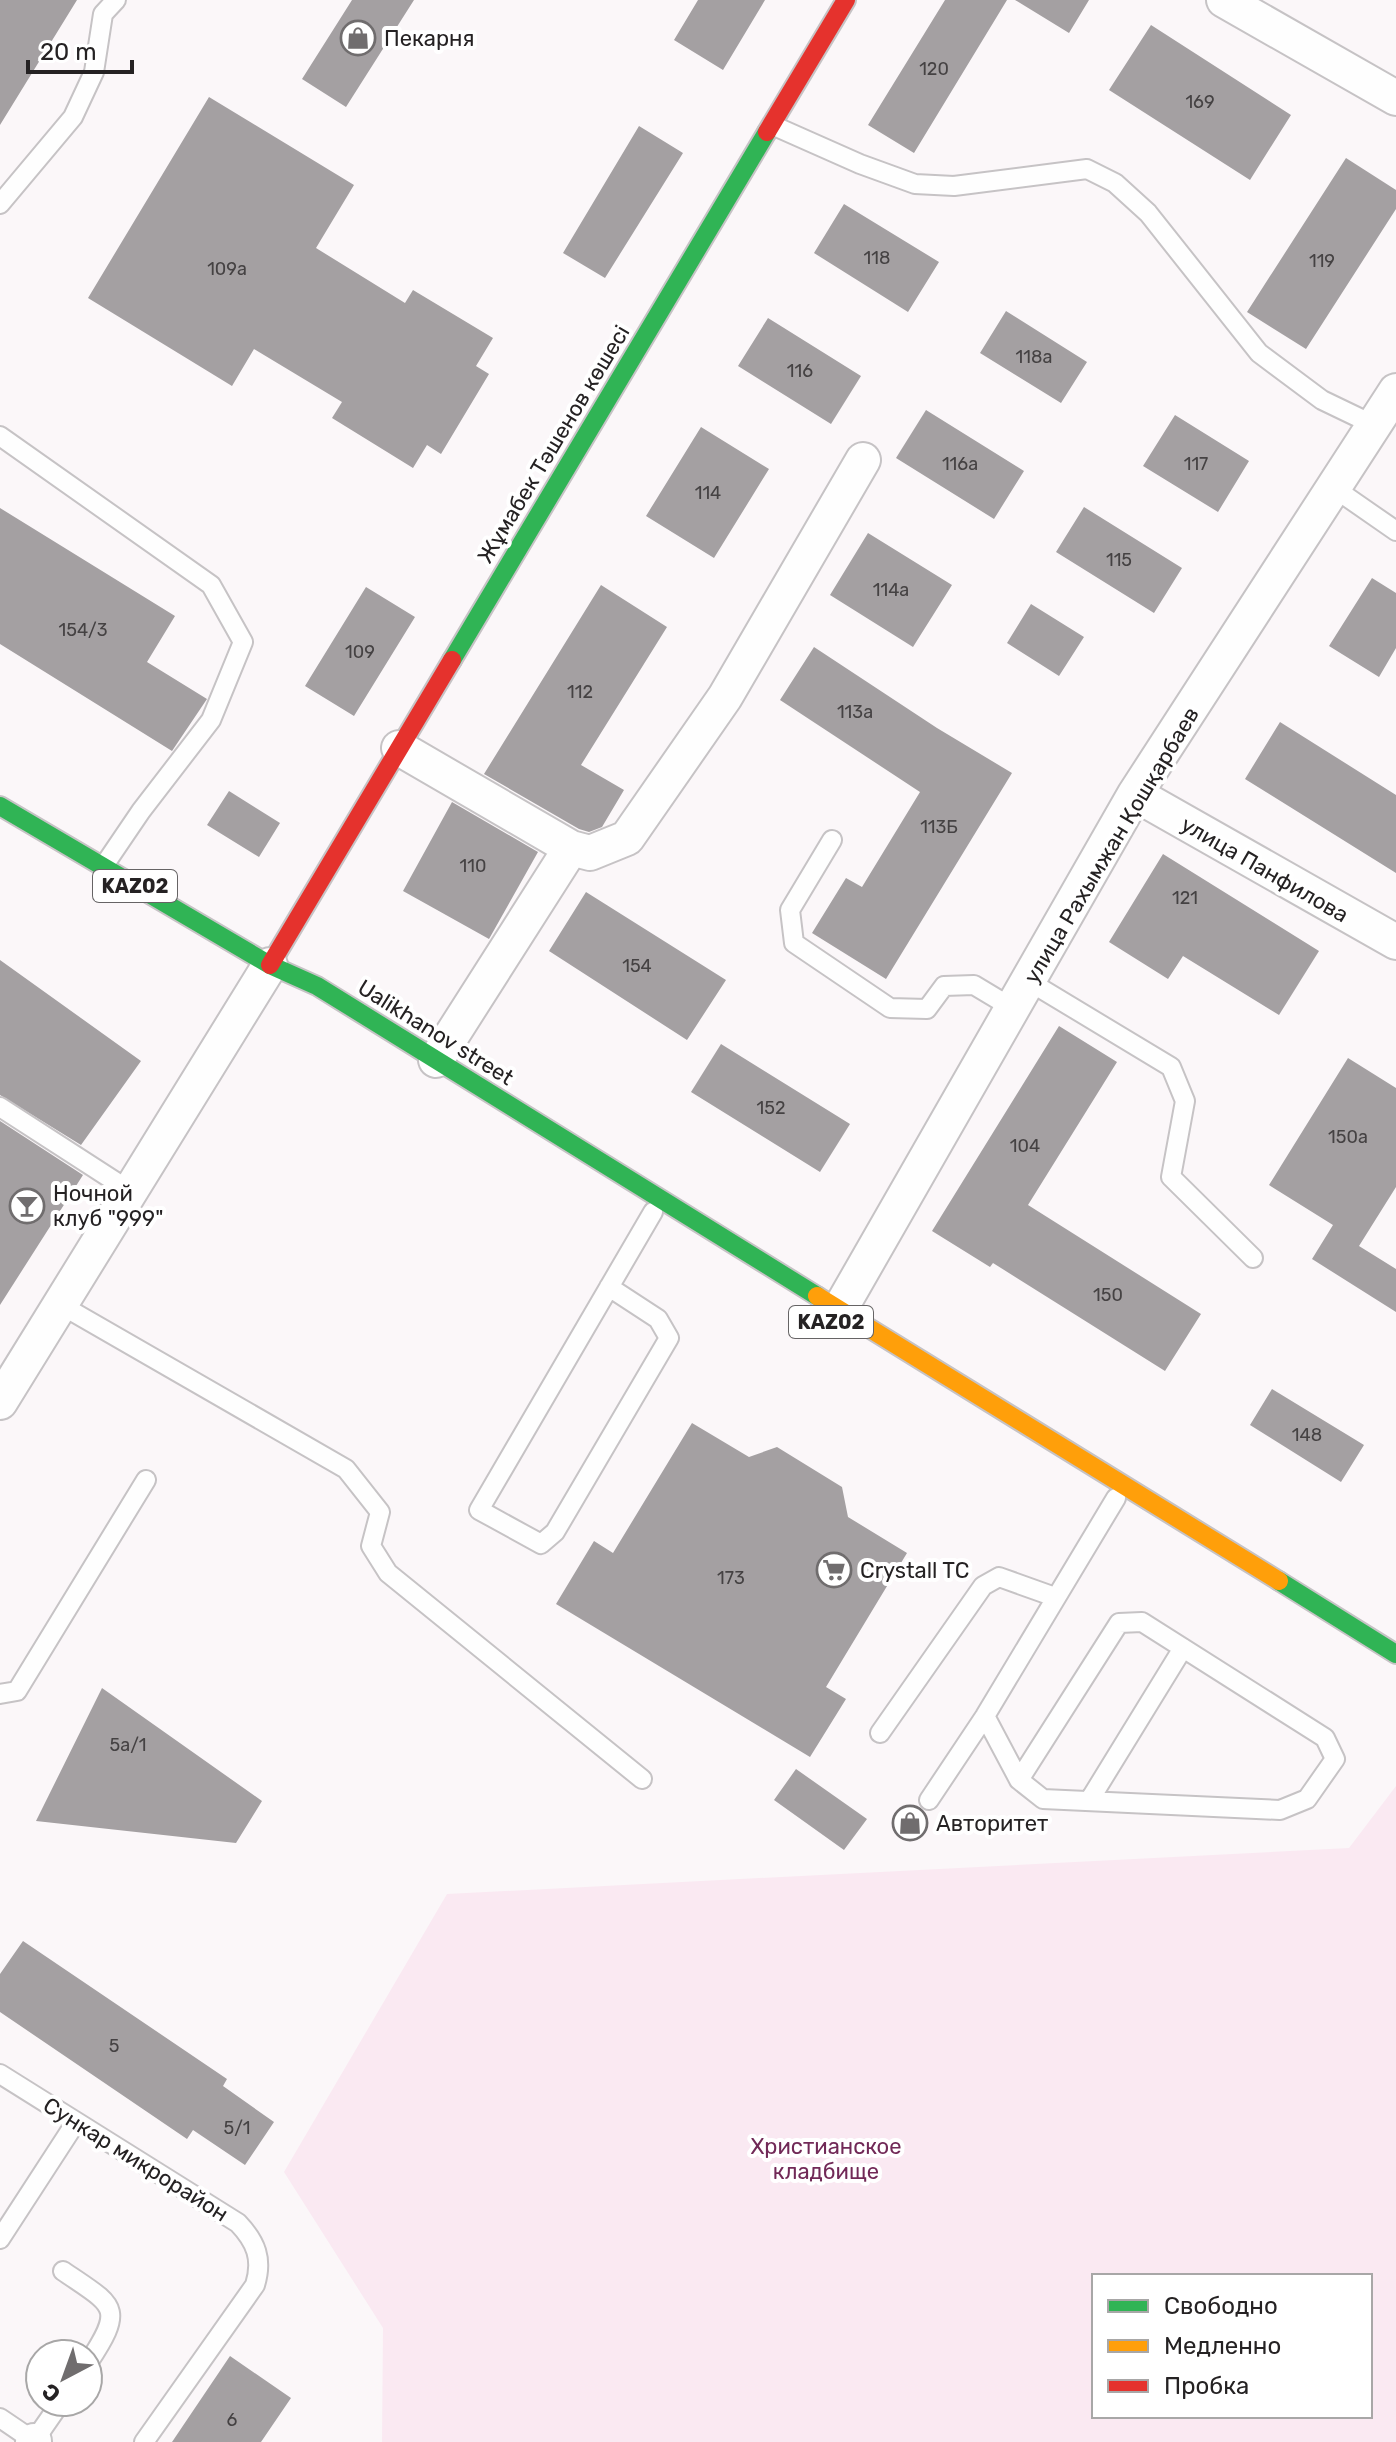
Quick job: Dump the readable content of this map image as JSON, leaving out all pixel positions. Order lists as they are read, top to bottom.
{
  "streets": {
    "main road": ["Жұмабек Тәшенов көшесі", "KАZ02", "Ualikhanov street"],
    "street": ["улица Рахымжан Қошқарбаев", "улица Панфилова"],
    "lane": ["Сункар микрорайон"]
  },
  "crossings": [
    ["Жұмабек Тәшенов көшесі", "KАZ02"],
    ["Жұмабек Тәшенов көшесі", "Ualikhanov street"],
    ["улица Рахымжан Қошқарбаев", "улица Панфилова"],
    ["улица Рахымжан Қошқарбаев", "KАZ02"],
    ["улица Рахымжан Қошқарбаев", "Ualikhanov street"],
    ["KАZ02", "Ualikhanov street"]
  ],
  "parks": ["Христианское кладбище"],
  "places": {
    "shop": ["Пекарня", "Авторитет"],
    "bar": ["Ночной клуб \"999\""],
    "supermarket": ["Crystall TC"]
  },
  "house_numbers": [
    "120",
    "169",
    "118",
    "119",
    "109а",
    "118а",
    "116",
    "116а",
    "117",
    "114",
    "115",
    "114а",
    "154/3",
    "109",
    "112",
    "113а",
    "113Б",
    "110",
    "121",
    "154",
    "152",
    "150а",
    "104",
    "150",
    "148",
    "173",
    "5а/1",
    "5",
    "5/1",
    "6"
  ],
  "legend": ["Свободно", "Медленно", "Пробка"],
  "scale_bar": "20 m",
  "north": "bottom left"
}
